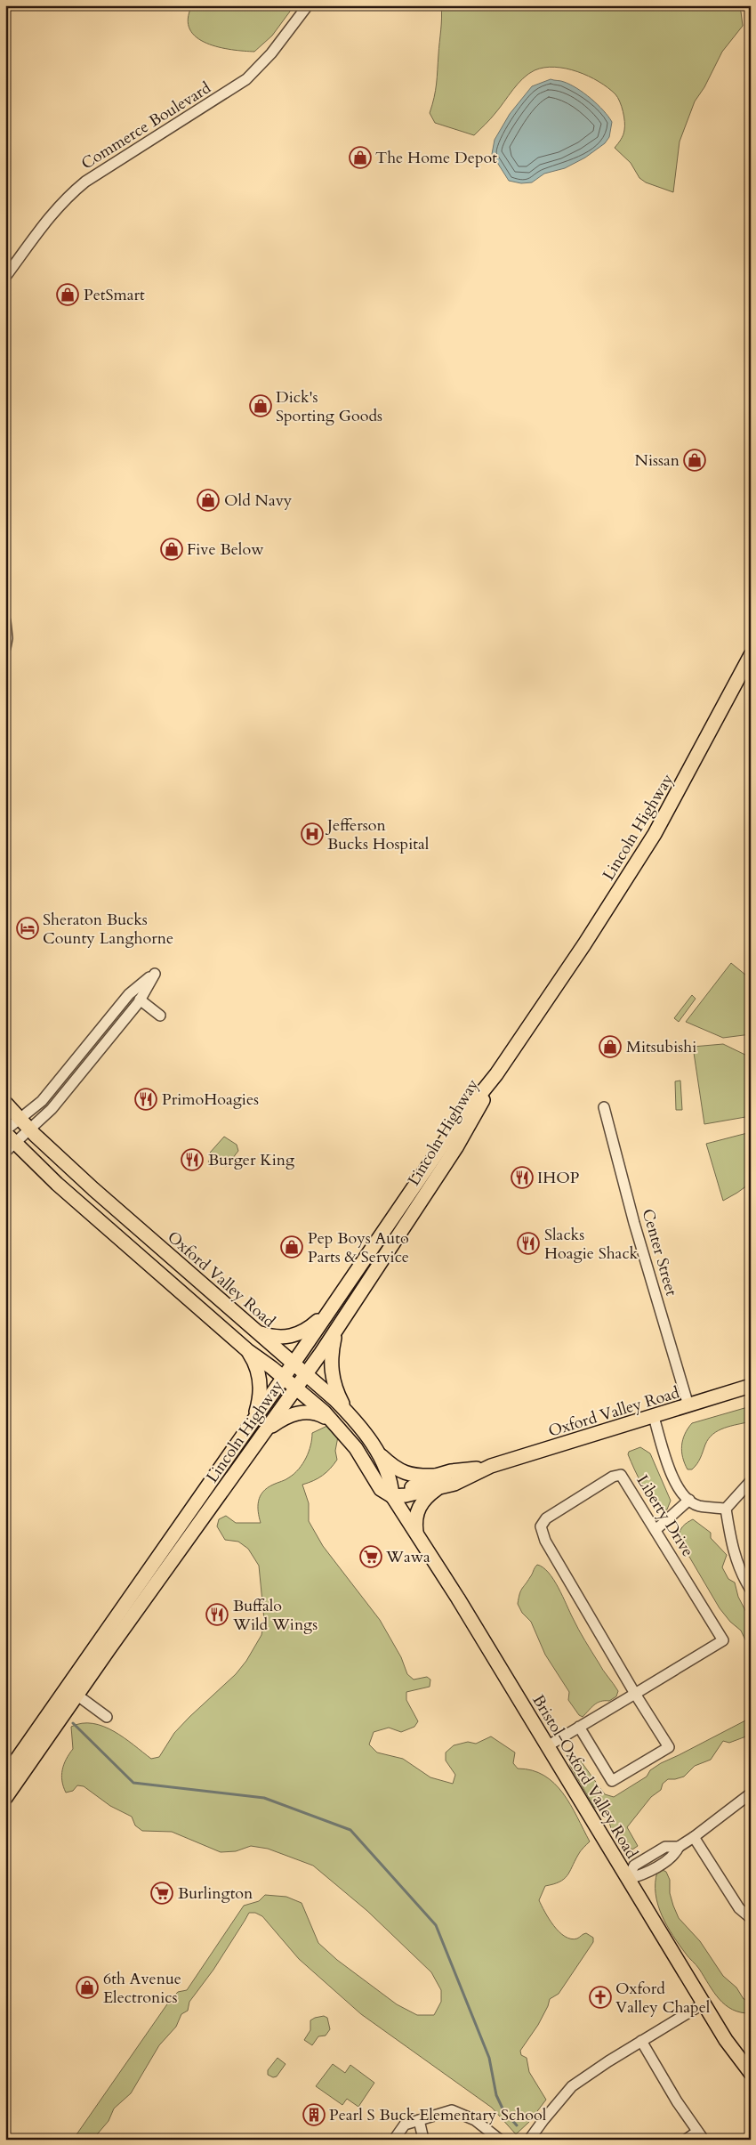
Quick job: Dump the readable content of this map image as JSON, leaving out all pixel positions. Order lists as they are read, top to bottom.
{
  "streets": {
    "main road": ["Lincoln Highway", "Oxford Valley Road", "Bristol-Oxford Valley Road"],
    "street": ["Commerce Boulevard", "Center Street", "Liberty Drive"]
  },
  "crossings": [
    ["Lincoln Highway", "Oxford Valley Road"],
    ["Center Street", "Oxford Valley Road"],
    ["Oxford Valley Road", "Bristol-Oxford Valley Road"],
    ["Liberty Drive", "Bristol-Oxford Valley Road"]
  ],
  "places": {
    "shop": [
      "The Home Depot",
      "PetSmart",
      "Dick's Sporting Goods",
      "Nissan",
      "Old Navy",
      "Five Below",
      "Mitsubishi",
      "Pep Boys Auto Parts & Service",
      "6th Avenue Electronics"
    ],
    "hospital": ["Jefferson Bucks Hospital"],
    "hotel": ["Sheraton Bucks County Langhorne"],
    "restaurant": [
      "PrimoHoagies",
      "Burger King",
      "IHOP",
      "Slacks Hoagie Shack",
      "Buffalo Wild Wings"
    ],
    "supermarket": ["Wawa", "Burlington"],
    "church": ["Oxford Valley Chapel"],
    "building": ["Pearl S Buck Elementary School"]
  }
}
